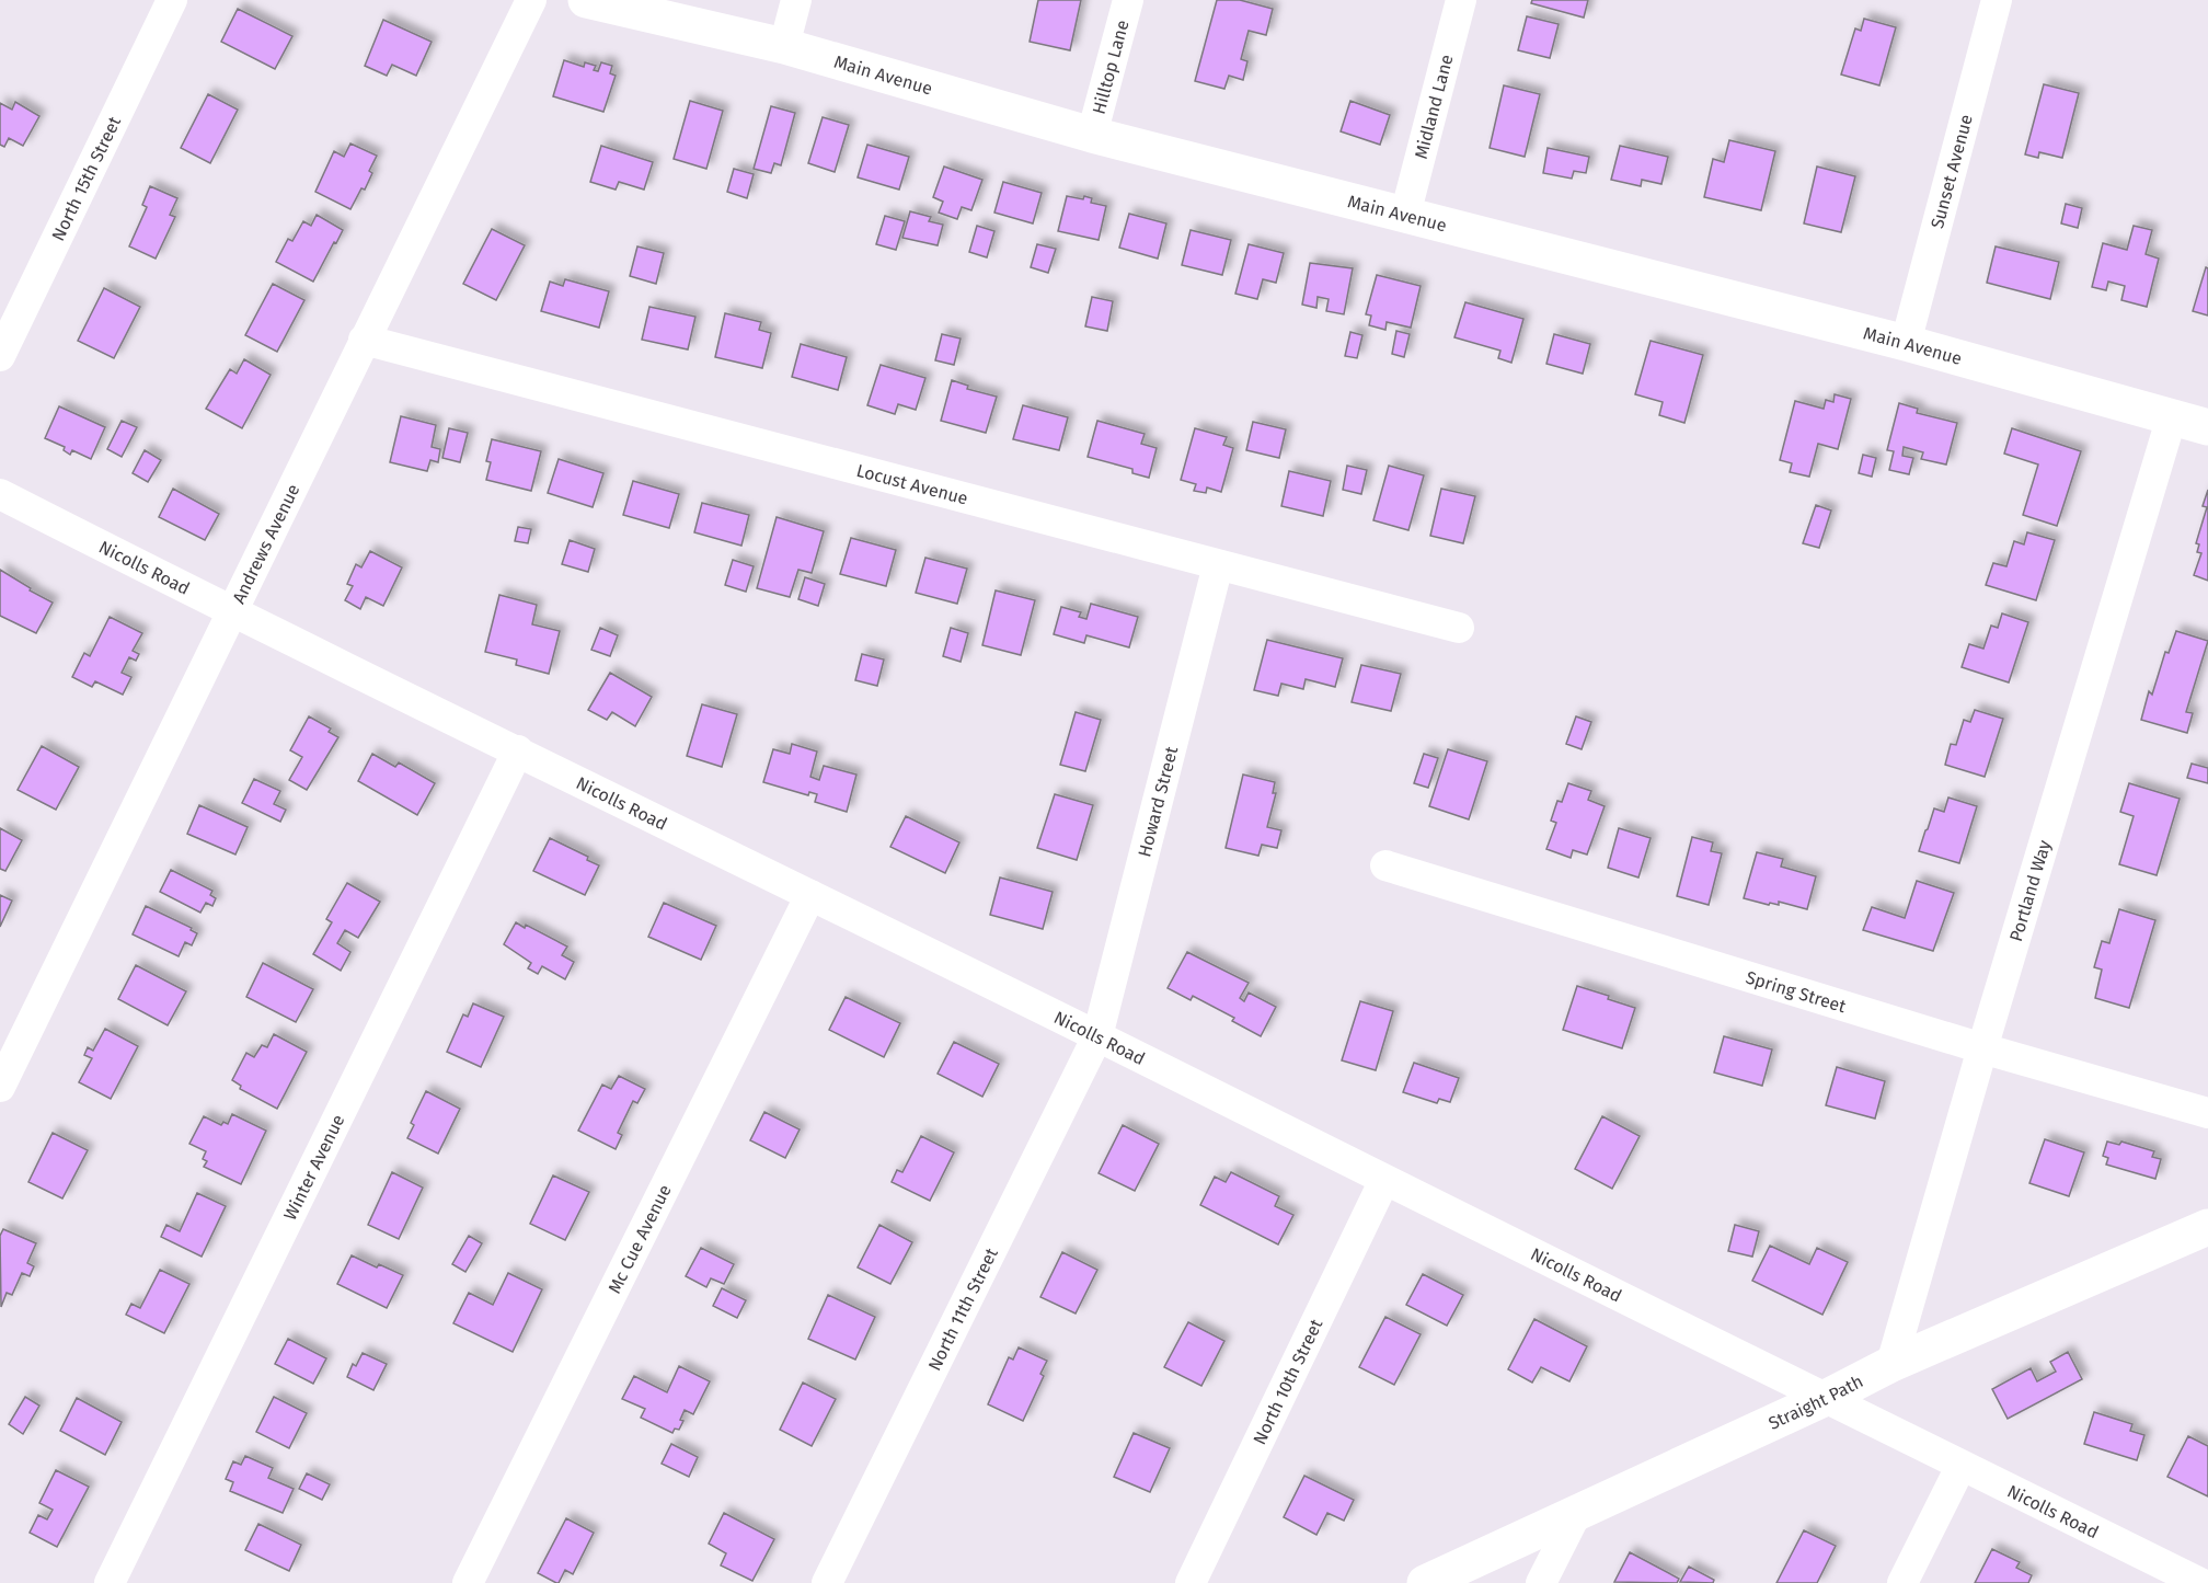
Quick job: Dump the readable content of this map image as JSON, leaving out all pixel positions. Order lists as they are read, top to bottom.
{
  "streets": {
    "street": [
      "Hilltop Lane",
      "Main Avenue",
      "Midland Lane",
      "Sunset Avenue",
      "North 15th Street",
      "Locust Avenue",
      "Andrews Avenue",
      "Nicolls Road",
      "Howard Street",
      "Portland Way",
      "Spring Street",
      "Winter Avenue",
      "Mc Cue Avenue",
      "North 11th Street",
      "North 10th Street",
      "Straight Path"
    ]
  },
  "crossings": [
    ["Hilltop Lane", "Main Avenue"],
    ["Main Avenue", "Midland Lane"],
    ["Main Avenue", "Sunset Avenue"],
    ["Main Avenue", "Portland Way"],
    ["Locust Avenue", "Andrews Avenue"],
    ["Locust Avenue", "Howard Street"],
    ["Andrews Avenue", "Nicolls Road"],
    ["Nicolls Road", "Howard Street"],
    ["Nicolls Road", "Winter Avenue"],
    ["Nicolls Road", "Mc Cue Avenue"],
    ["Nicolls Road", "North 11th Street"],
    ["Nicolls Road", "North 10th Street"],
    ["Nicolls Road", "Straight Path"],
    ["Howard Street", "North 11th Street"],
    ["Portland Way", "Spring Street"],
    ["Portland Way", "Straight Path"]
  ]
}
